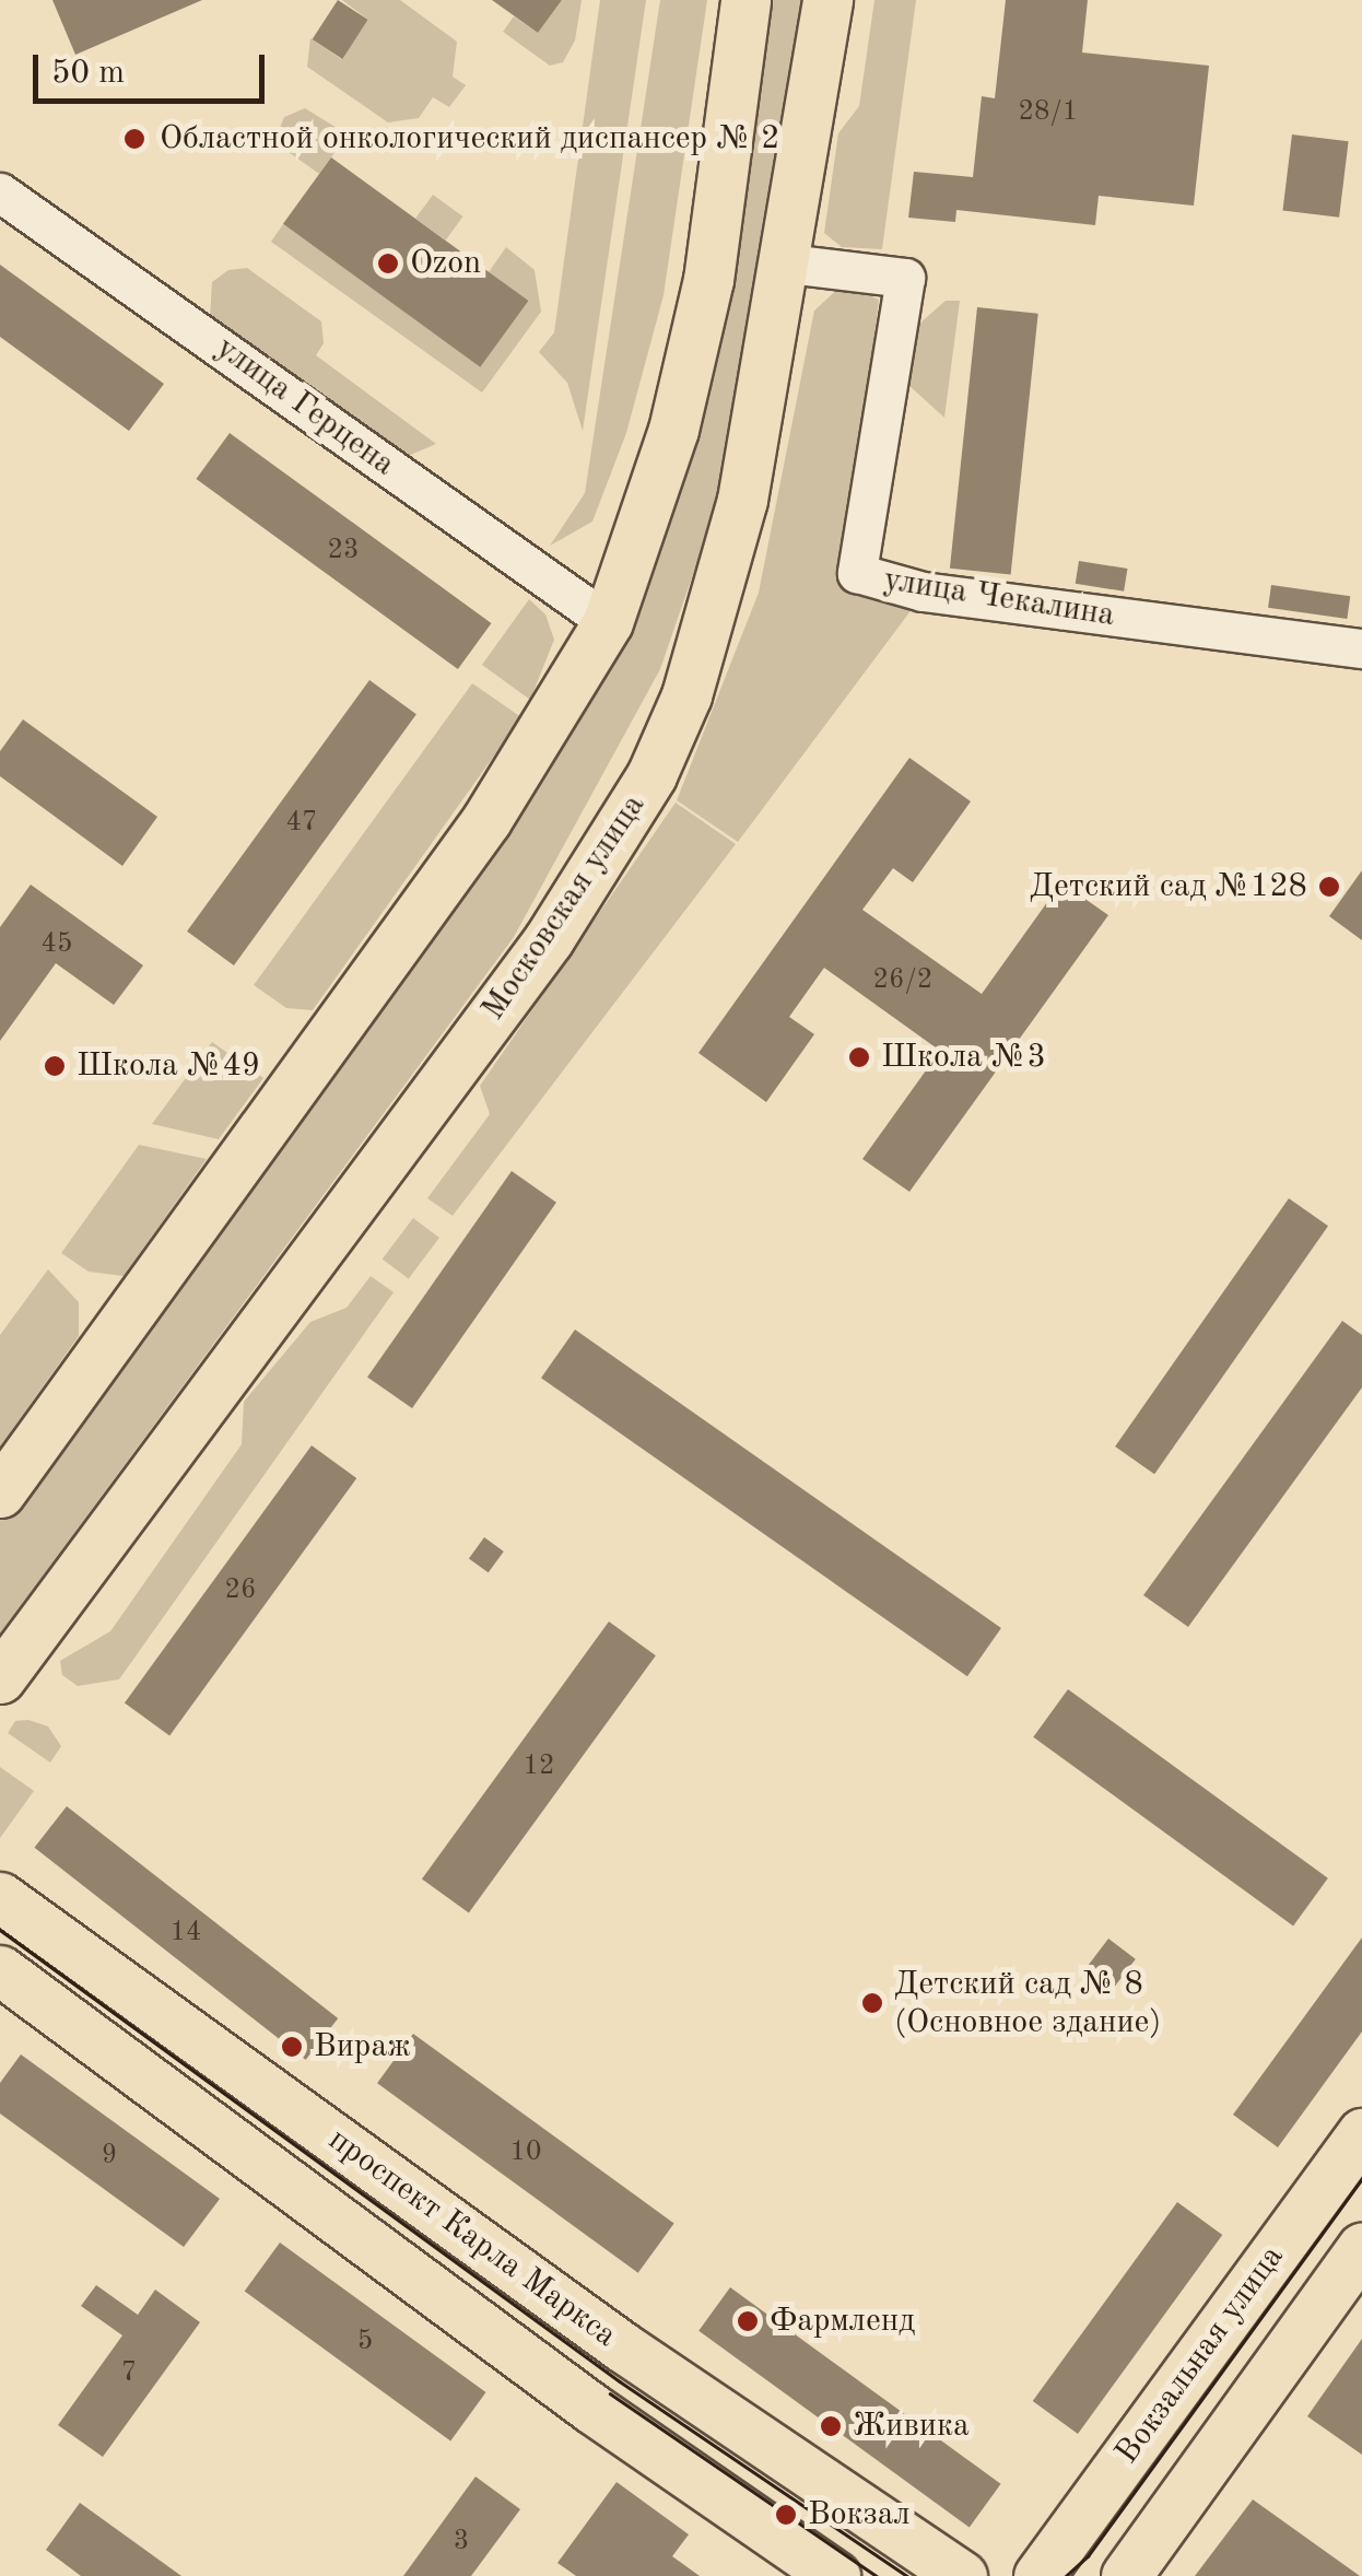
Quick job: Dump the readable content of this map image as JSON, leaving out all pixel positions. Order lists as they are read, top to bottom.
{
  "streets": {
    "main road": ["Московская улица", "проспект Карла Маркса", "Вокзальная улица"],
    "street": ["улица Герцена", "улица Чекалина"]
  },
  "crossings": [
    ["улица Чекалина", "Московская улица"]
  ],
  "places": [
    "Областной онкологический диспансер № 2",
    "Ozon",
    "Детский сад №128",
    "Школа №3",
    "Школа №49",
    "Детский сад № 8 (Основное здание)",
    "Вираж",
    "Фармленд",
    "Живика",
    "Вокзал"
  ],
  "house_numbers": [
    "28/1",
    "23",
    "47",
    "45",
    "26/2",
    "26",
    "12",
    "14",
    "10",
    "9",
    "5",
    "7",
    "3"
  ],
  "scale_bar": "50 m"
}
